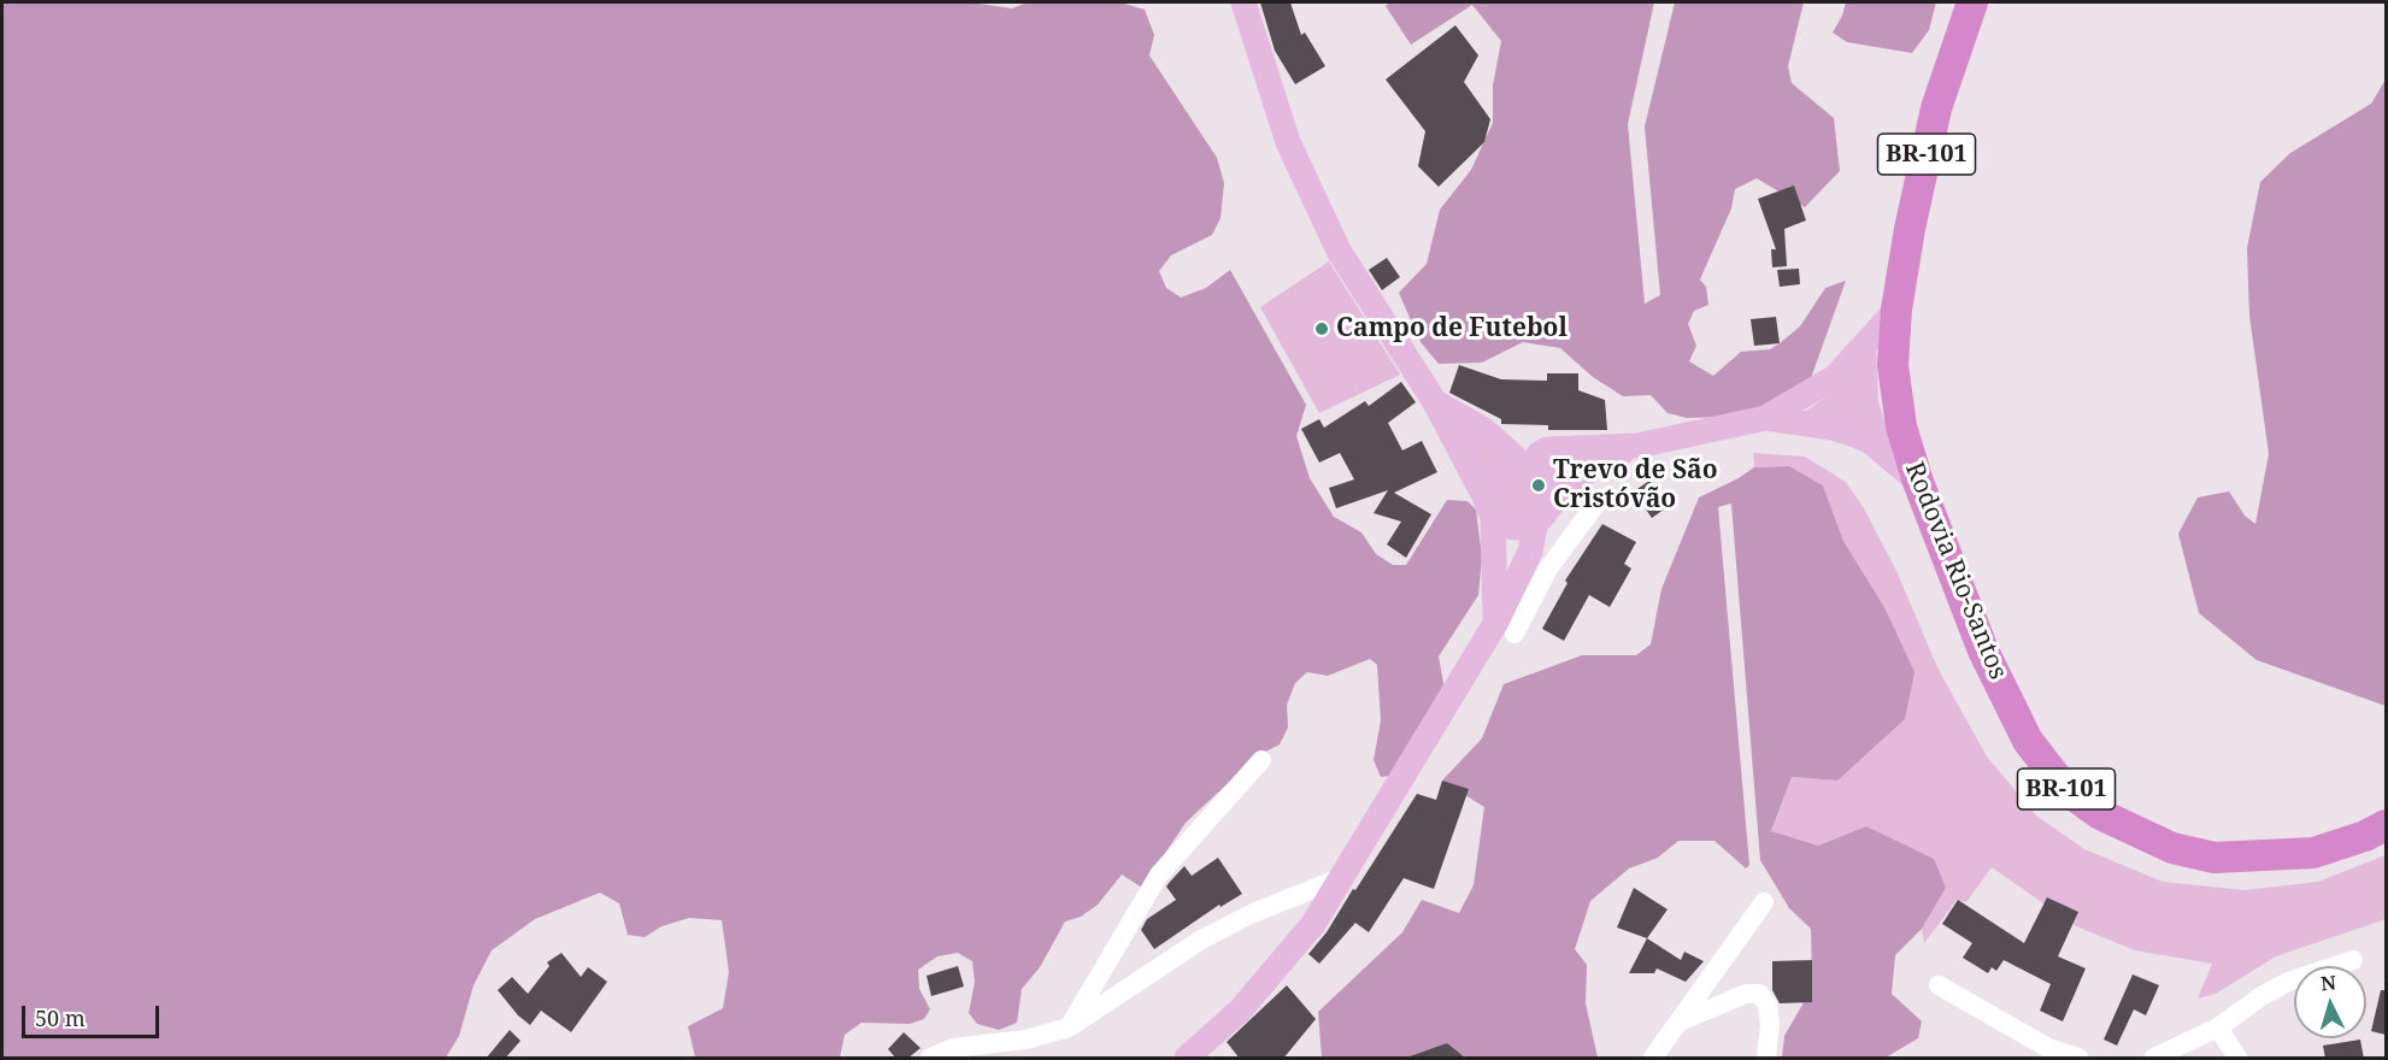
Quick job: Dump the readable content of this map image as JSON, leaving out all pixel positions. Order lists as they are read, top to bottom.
{
  "streets": {
    "highway": ["BR-101", "Rodovia Rio-Santos"]
  },
  "places": ["Campo de Futebol", "Trevo de São Cristóvão"],
  "scale_bar": "50 m",
  "north": "top"
}
